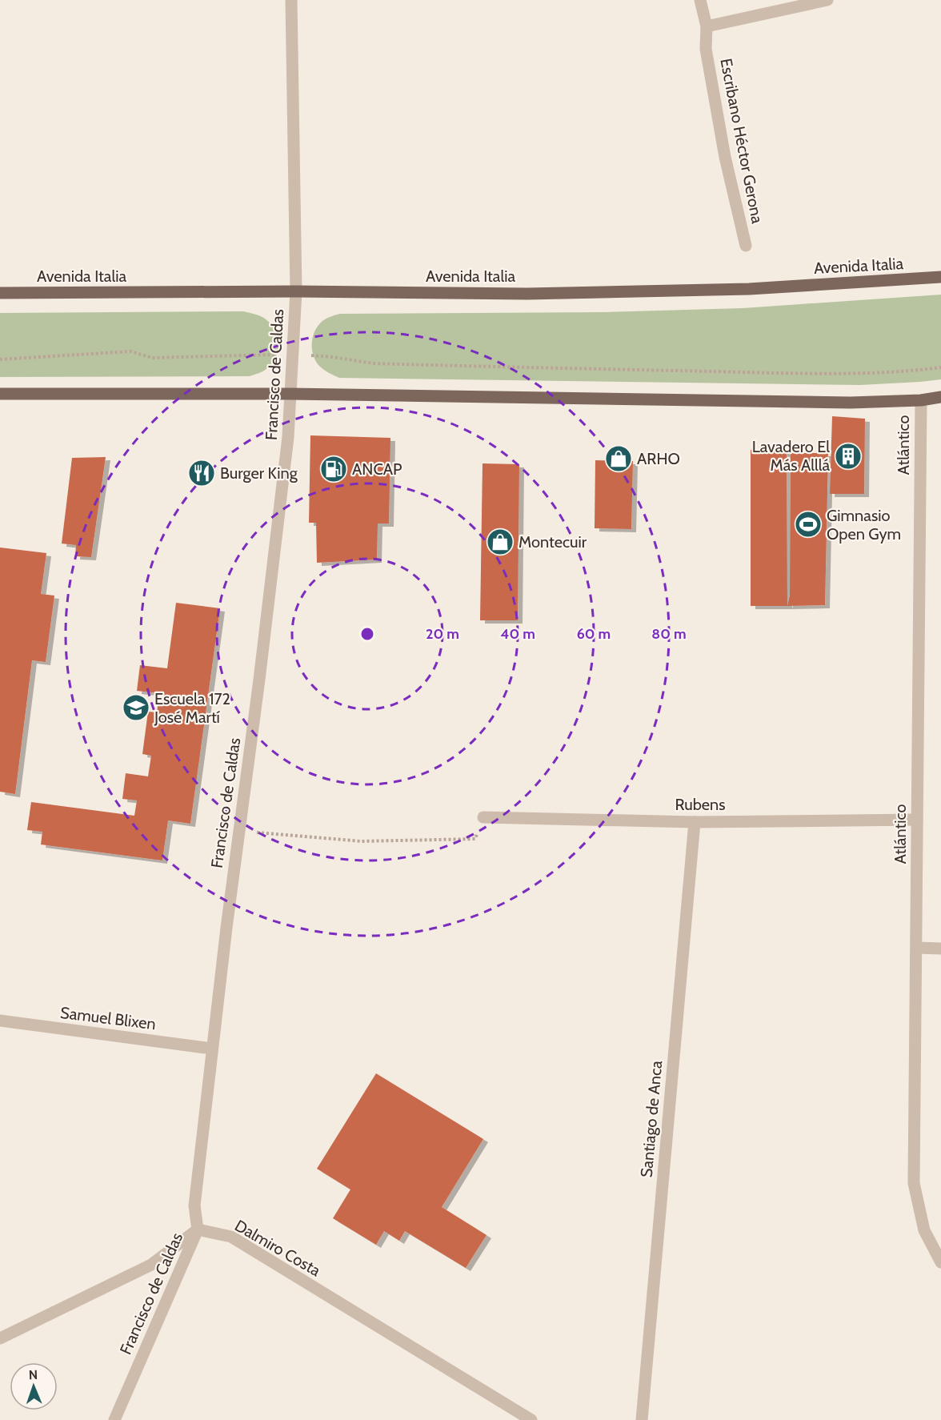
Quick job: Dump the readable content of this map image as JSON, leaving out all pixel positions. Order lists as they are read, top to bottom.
{
  "streets": {
    "main road": ["Avenida Italia"],
    "street": [
      "Escribano Héctor Gerona",
      "Francisco de Caldas",
      "Atlántico",
      "Rubens",
      "Samuel Blixen",
      "Santiago de Anca",
      "Dalmiro Costa"
    ]
  },
  "crossings": [
    ["Avenida Italia", "Francisco de Caldas"],
    ["Francisco de Caldas", "Samuel Blixen"],
    ["Francisco de Caldas", "Dalmiro Costa"],
    ["Atlántico", "Rubens"],
    ["Rubens", "Santiago de Anca"]
  ],
  "places": {
    "building": ["Lavadero El Más Alllá"],
    "shop": ["ARHO", "Montecuir"],
    "fuel station": ["ANCAP"],
    "restaurant": ["Burger King"],
    "sports": ["Gimnasio Open Gym"],
    "school or university": ["Escuela 172 José Martí"]
  },
  "north": "top",
  "rings": [
    "20 m",
    "40 m",
    "60 m",
    "80 m"
  ]
}
